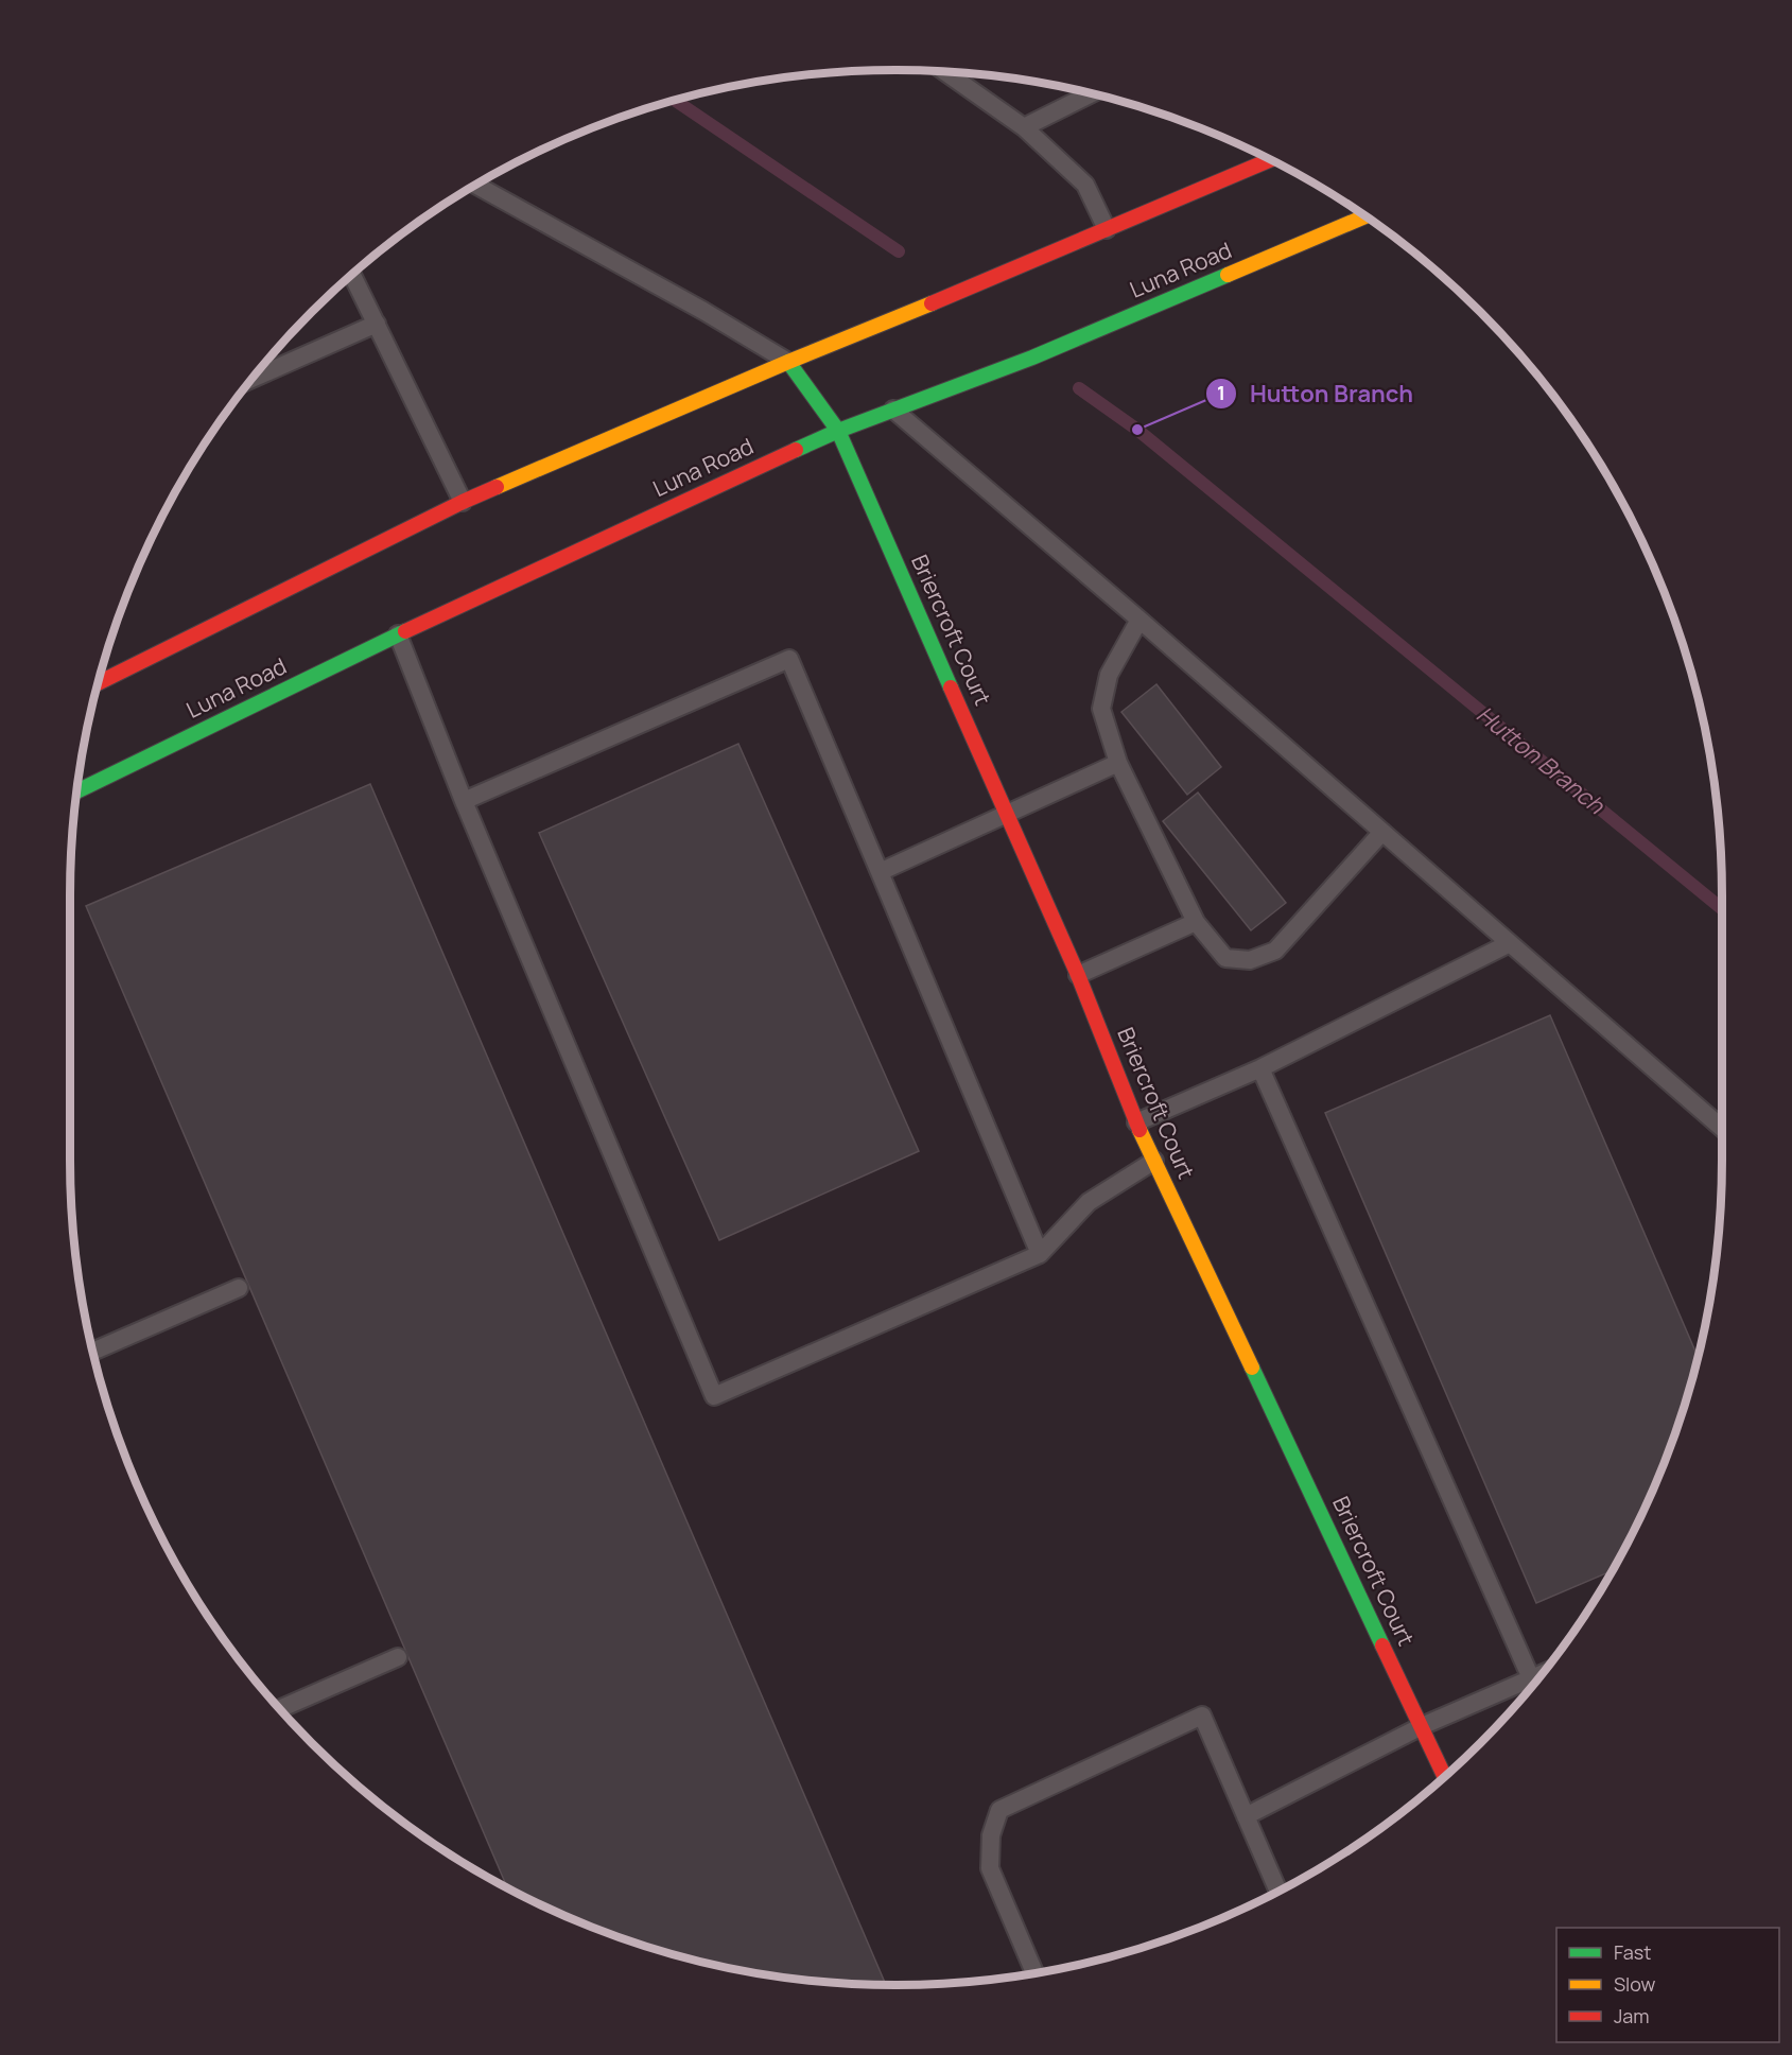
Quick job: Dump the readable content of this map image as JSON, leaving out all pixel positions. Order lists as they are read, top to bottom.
{
  "streets": {
    "main road": ["Luna Road", "Briercroft Court"]
  },
  "crossings": [
    ["Luna Road", "Briercroft Court"]
  ],
  "water": ["Hutton Branch"],
  "places": ["Hutton Branch"],
  "legend": ["Fast", "Slow", "Jam"]
}
